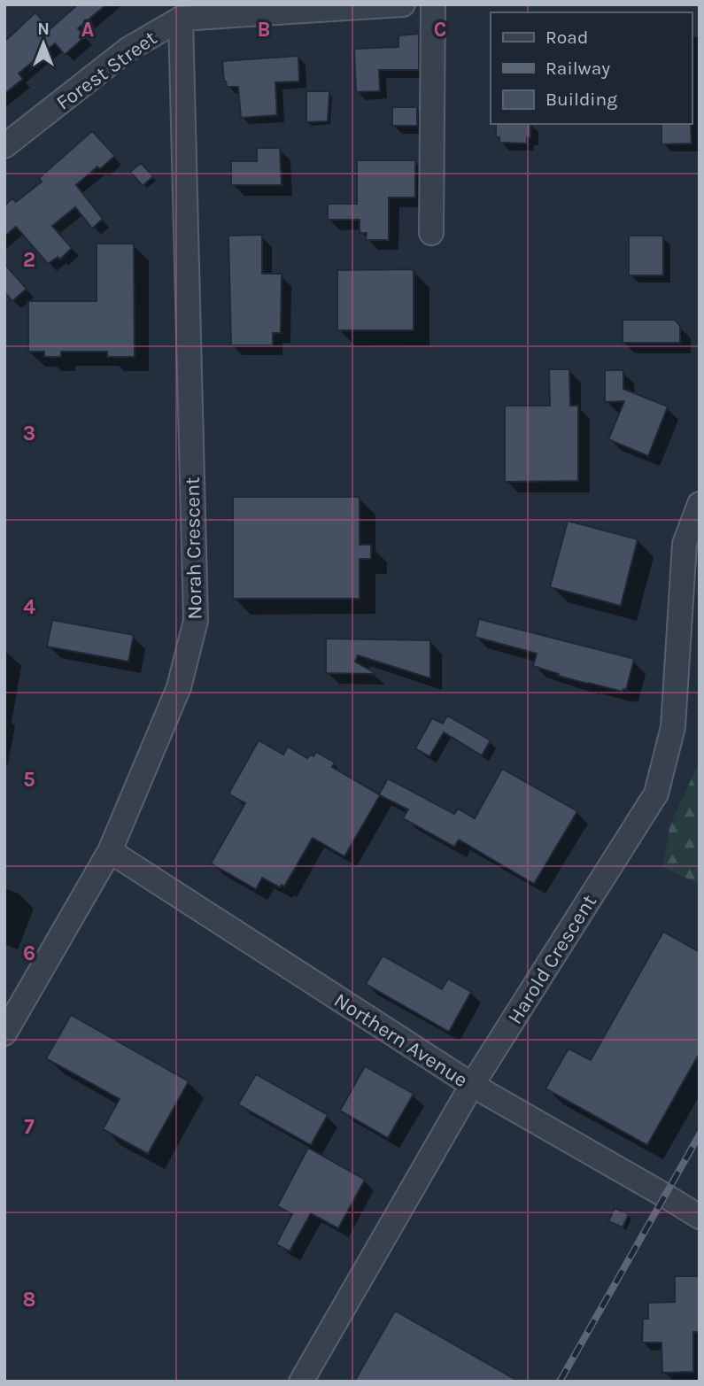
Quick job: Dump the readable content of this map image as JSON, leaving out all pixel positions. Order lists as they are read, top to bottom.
{
  "streets": {
    "street": [
      "Forest Street",
      "Norah Crescent",
      "Harold Crescent",
      "Northern Avenue"
    ]
  },
  "crossings": [
    ["Forest Street", "Norah Crescent"],
    ["Norah Crescent", "Northern Avenue"],
    ["Harold Crescent", "Northern Avenue"]
  ],
  "legend": ["Road", "Railway", "Building"],
  "north": "top",
  "grid": {
    "columns": ["A", "B", "C"],
    "rows": [
      "2",
      "3",
      "4",
      "5",
      "6",
      "7",
      "8"
    ]
  }
}
